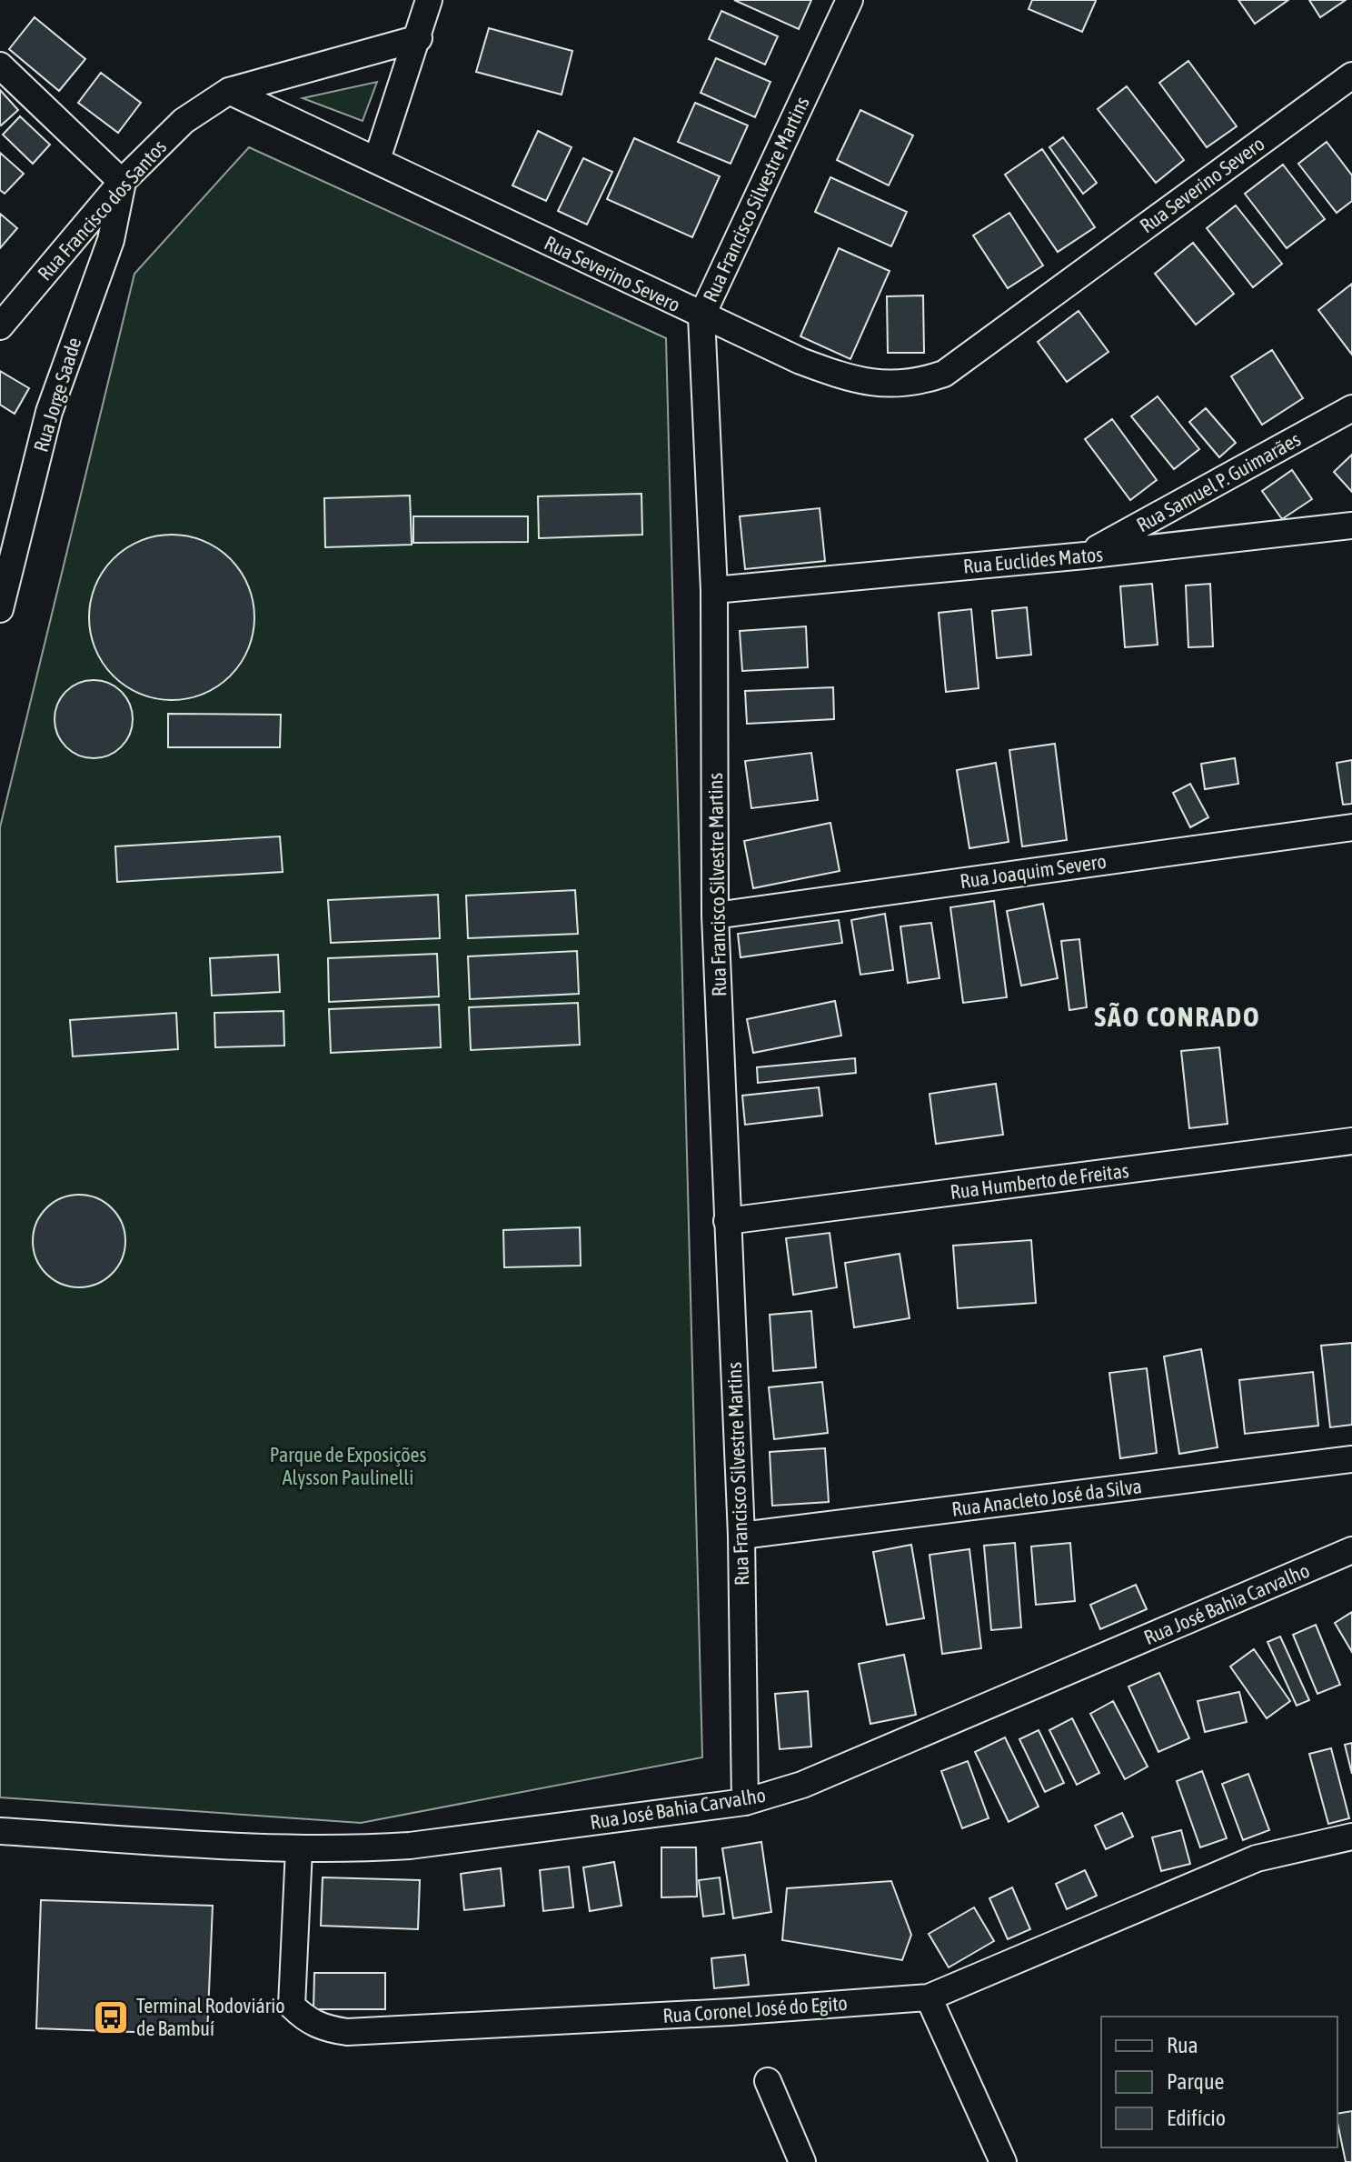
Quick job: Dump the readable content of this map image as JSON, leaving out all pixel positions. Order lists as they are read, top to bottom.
{
  "streets": {
    "street": [
      "Rua Severino Severo",
      "Rua Francisco Silvestre Martins",
      "Rua Francisco dos Santos",
      "Rua Jorge Saade",
      "Rua Samuel P. Guimarães",
      "Rua Euclides Matos",
      "Rua Joaquim Severo",
      "Rua Humberto de Freitas",
      "Rua Anacleto José da Silva",
      "Rua José Bahia Carvalho",
      "Rua Coronel José do Egito"
    ]
  },
  "crossings": [
    ["Rua Severino Severo", "Rua Francisco Silvestre Martins"],
    ["Rua Severino Severo", "Rua Francisco dos Santos"],
    ["Rua Francisco Silvestre Martins", "Rua Euclides Matos"],
    ["Rua Francisco Silvestre Martins", "Rua Joaquim Severo"],
    ["Rua Francisco Silvestre Martins", "Rua Humberto de Freitas"],
    ["Rua Francisco Silvestre Martins", "Rua Anacleto José da Silva"],
    ["Rua Francisco Silvestre Martins", "Rua José Bahia Carvalho"],
    ["Rua Francisco dos Santos", "Rua Jorge Saade"],
    ["Rua Samuel P. Guimarães", "Rua Euclides Matos"],
    ["Rua José Bahia Carvalho", "Rua Coronel José do Egito"]
  ],
  "districts": ["SÃO CONRADO"],
  "parks": ["Parque de Exposições Alysson Paulinelli"],
  "places": {
    "bus stop": ["Terminal Rodoviário de Bambuí"]
  },
  "legend": ["Rua", "Parque", "Edifício"]
}
